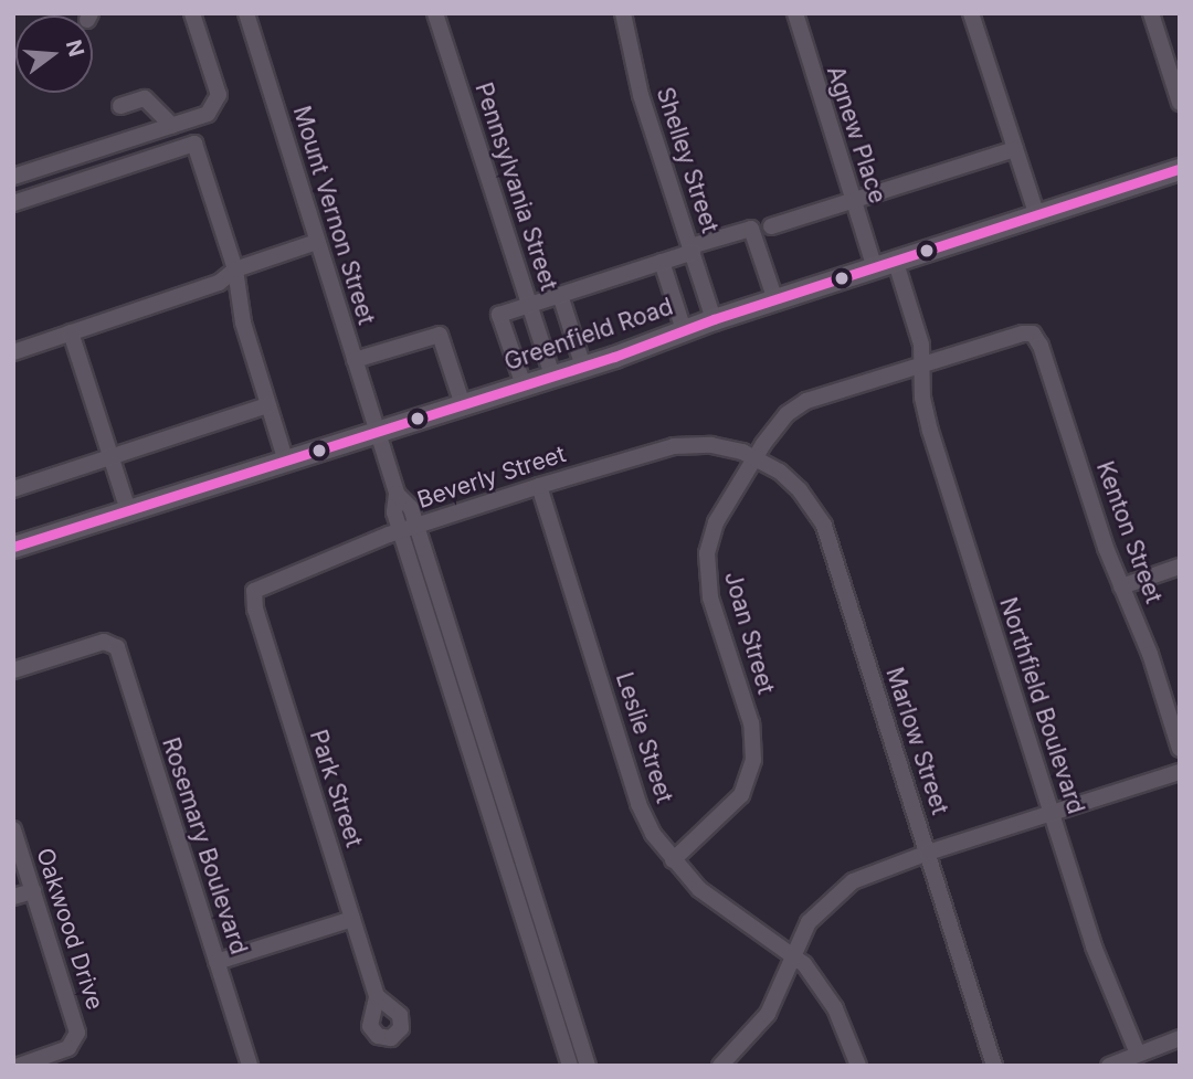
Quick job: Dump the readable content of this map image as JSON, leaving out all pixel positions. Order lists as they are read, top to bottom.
{
  "streets": {
    "main road": ["Greenfield Road"],
    "street": [
      "Agnew Place",
      "Shelley Street",
      "Pennsylvania Street",
      "Mount Vernon Street",
      "Beverly Street",
      "Kenton Street",
      "Joan Street",
      "Northfield Boulevard",
      "Leslie Street",
      "Marlow Street",
      "Park Street",
      "Rosemary Boulevard",
      "Oakwood Drive"
    ]
  },
  "crossings": [
    ["Agnew Place", "Greenfield Road"],
    ["Agnew Place", "Joan Street"],
    ["Agnew Place", "Northfield Boulevard"],
    ["Shelley Street", "Greenfield Road"],
    ["Pennsylvania Street", "Greenfield Road"],
    ["Mount Vernon Street", "Greenfield Road"],
    ["Mount Vernon Street", "Beverly Street"],
    ["Beverly Street", "Joan Street"],
    ["Beverly Street", "Leslie Street"],
    ["Beverly Street", "Marlow Street"],
    ["Beverly Street", "Park Street"],
    ["Kenton Street", "Joan Street"],
    ["Joan Street", "Northfield Boulevard"],
    ["Joan Street", "Leslie Street"],
    ["Joan Street", "Marlow Street"]
  ],
  "north": "right"
}
